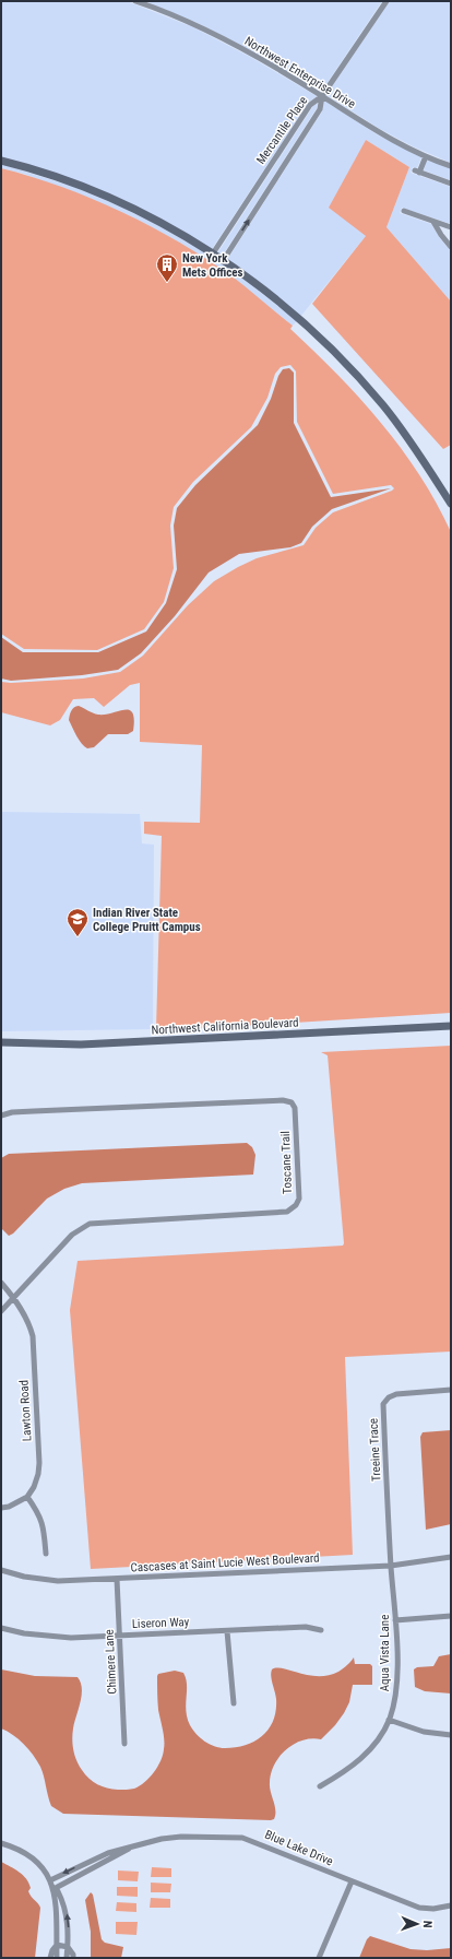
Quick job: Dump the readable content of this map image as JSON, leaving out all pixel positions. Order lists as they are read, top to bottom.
{
  "streets": {
    "street": [
      "Northwest Enterprise Drive",
      "Mercantile Place",
      "Northwest California Boulevard",
      "Toscane Trail",
      "Lawton Road",
      "Treeine Trace",
      "Cascases at Saint Lucie West Boulevard",
      "Liseron Way",
      "Aqua Vista Lane",
      "Chimere Lane",
      "Blue Lake Drive"
    ]
  },
  "crossings": [
    ["Northwest Enterprise Drive", "Mercantile Place"],
    ["Toscane Trail", "Lawton Road"],
    ["Treeine Trace", "Cascases at Saint Lucie West Boulevard"],
    ["Treeine Trace", "Aqua Vista Lane"],
    ["Cascases at Saint Lucie West Boulevard", "Aqua Vista Lane"],
    ["Cascases at Saint Lucie West Boulevard", "Chimere Lane"],
    ["Liseron Way", "Chimere Lane"]
  ],
  "places": {
    "building": ["New York Mets Offices"],
    "school or university": ["Indian River State College Pruitt Campus"]
  },
  "north": "right"
}
